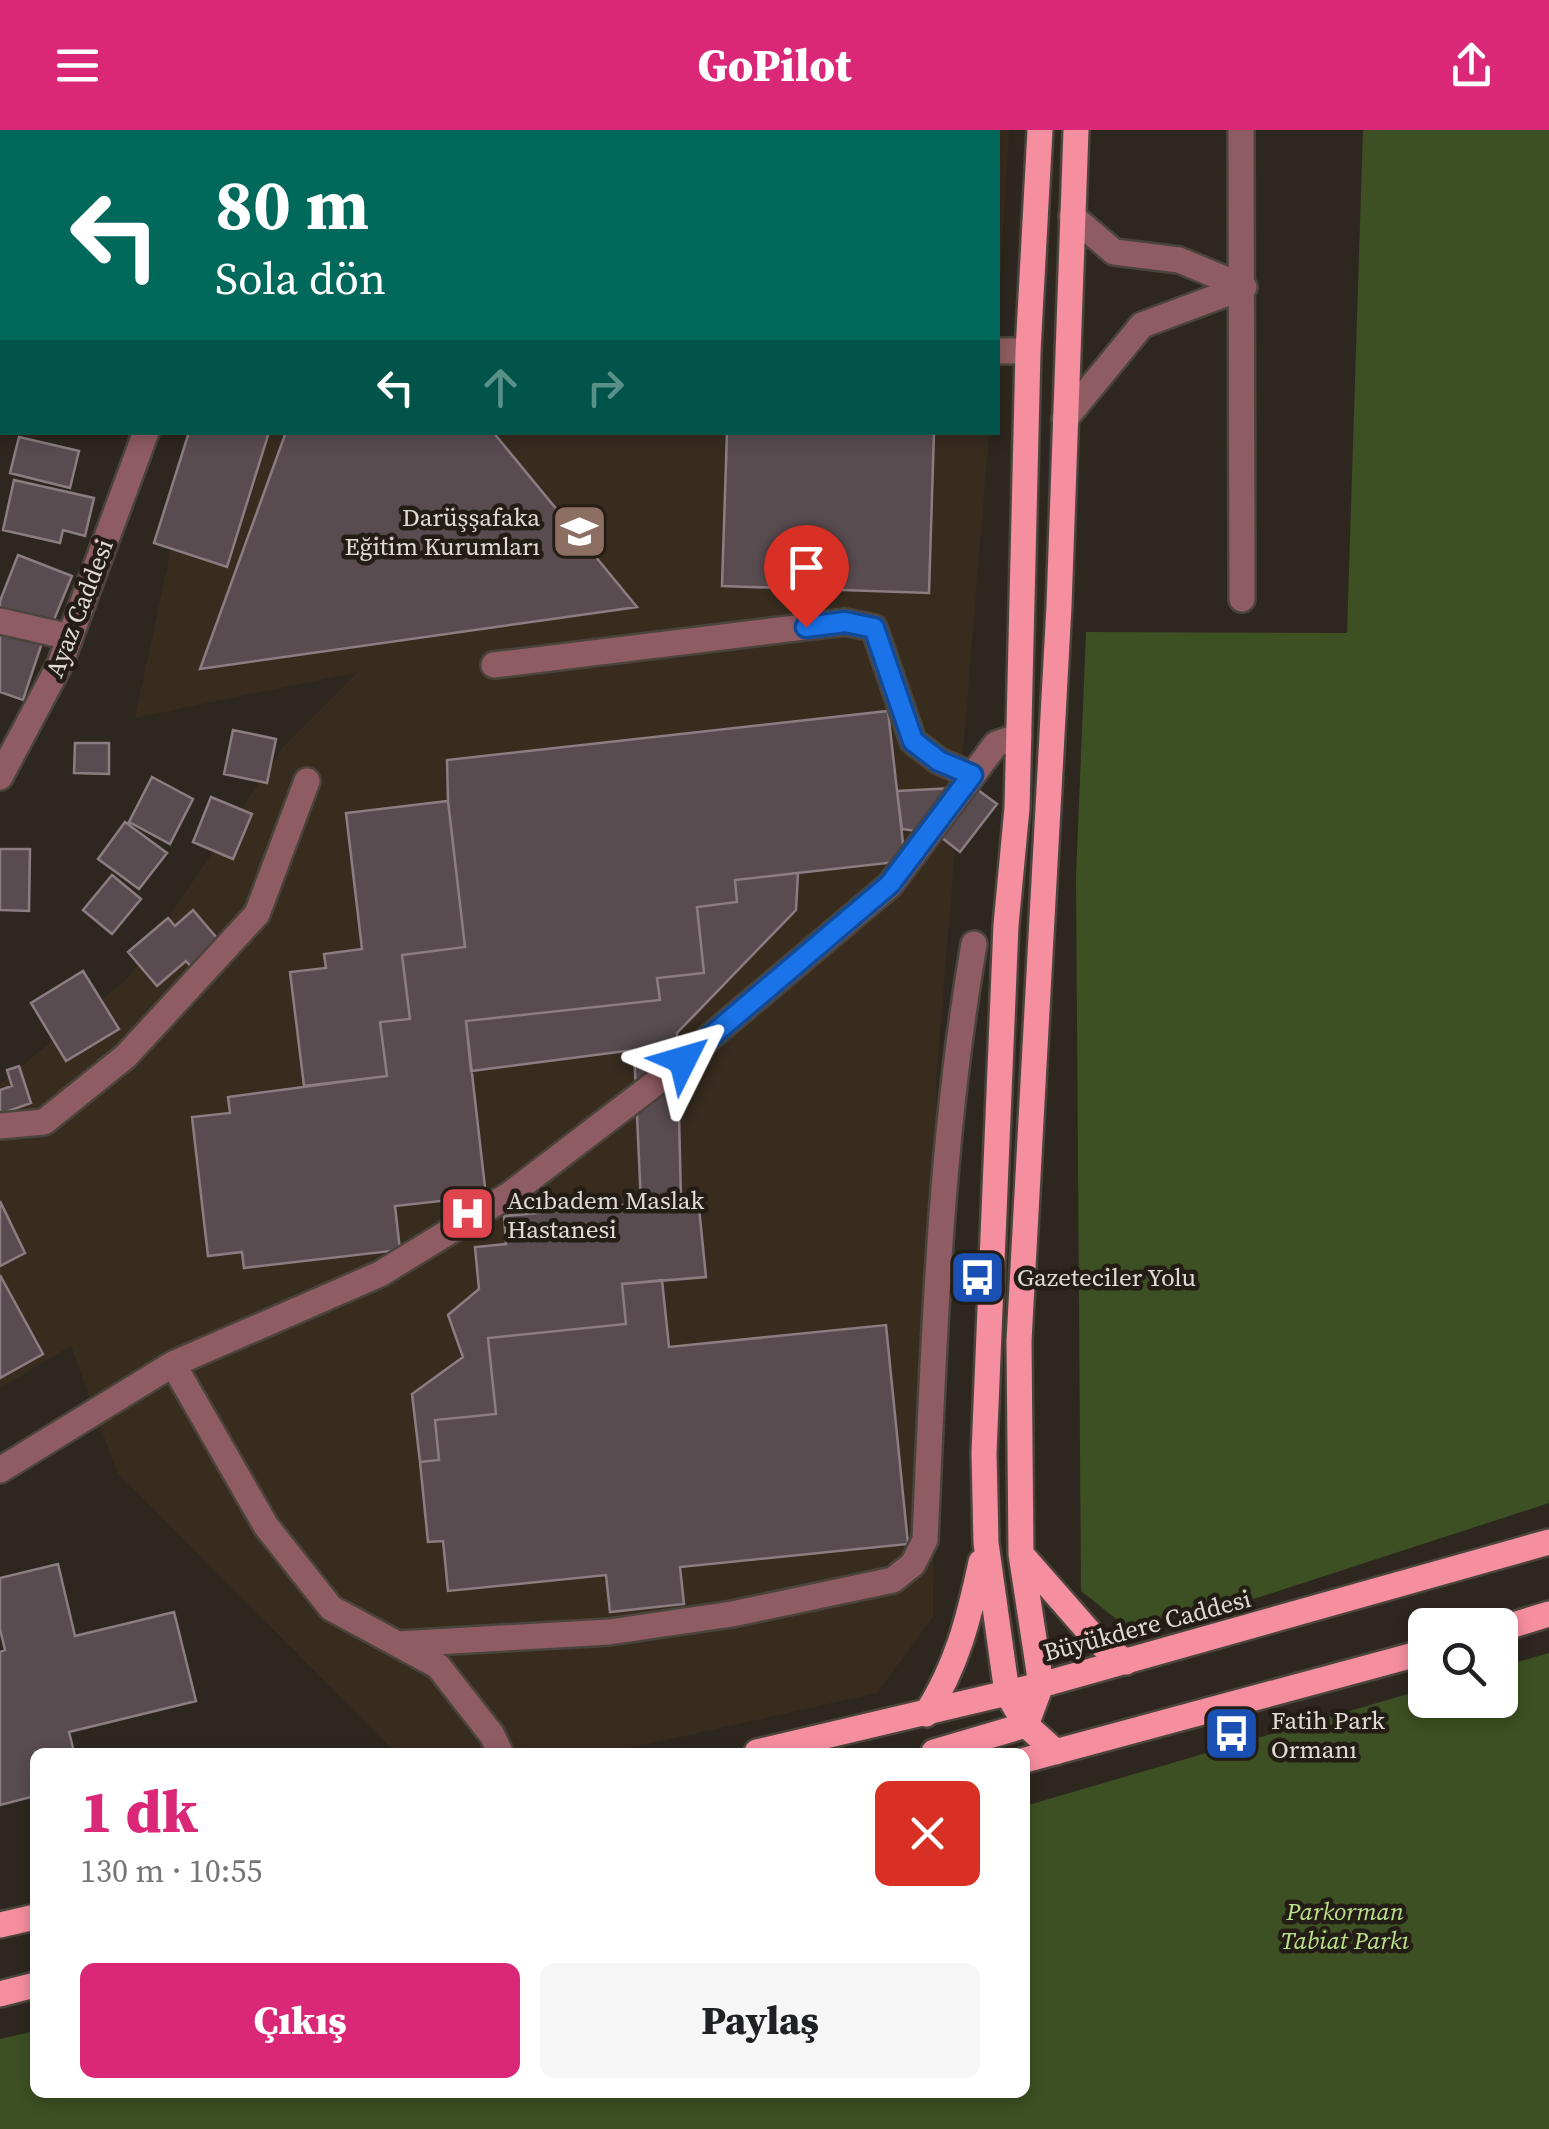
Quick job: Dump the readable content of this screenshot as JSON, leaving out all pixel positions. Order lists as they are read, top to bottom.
{
  "streets": {
    "main road": ["Büyükdere Caddesi"],
    "street": ["Ayaz Caddesi"]
  },
  "parks": ["Parkorman Tabiat Parkı"],
  "places": {
    "school or university": ["Darüşşafaka Eğitim Kurumları"],
    "hospital": ["Acıbadem Maslak Hastanesi"],
    "bus stop": ["Gazeteciler Yolu", "Fatih Park Ormanı"]
  },
  "page": {
    "header": "GoPilot",
    "turn": ["80 m", "Sola dön"],
    "heading": ["1 dk", "130 m · 10:55"],
    "buttons": ["Çıkış", "Paylaş"]
  }
}
